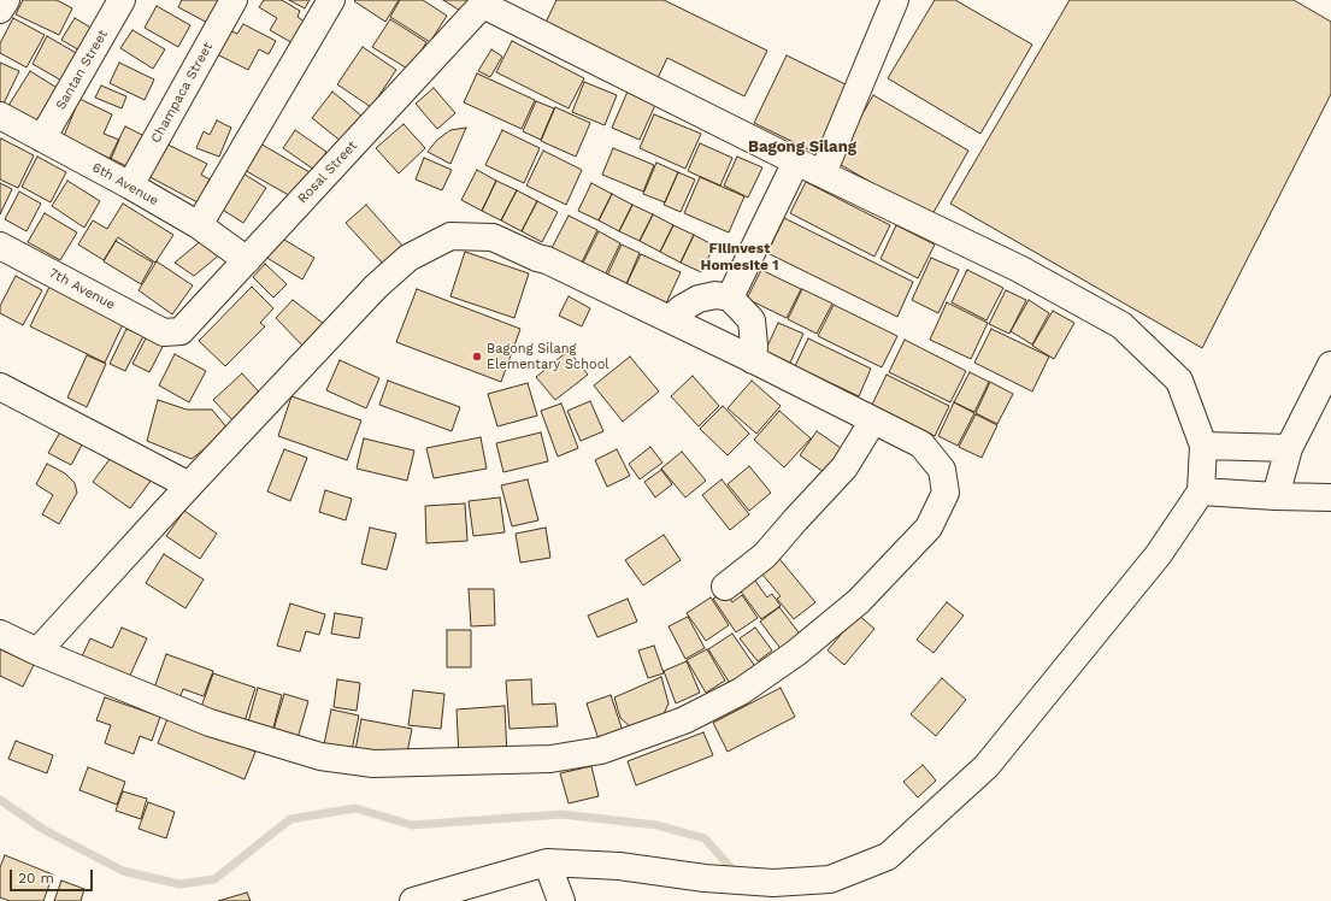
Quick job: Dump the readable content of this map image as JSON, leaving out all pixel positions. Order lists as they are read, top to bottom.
{
  "streets": {
    "street": [
      "Santan Street",
      "Champaca Street",
      "Rosal Street",
      "6th Avenue",
      "7th Avenue"
    ]
  },
  "crossings": [
    ["Santan Street", "6th Avenue"],
    ["Champaca Street", "6th Avenue"],
    ["Rosal Street", "6th Avenue"],
    ["Rosal Street", "7th Avenue"]
  ],
  "districts": ["Bagong Silang", "Filinvest Homesite 1"],
  "places": ["Bagong Silang Elementary School"],
  "scale_bar": "20 m"
}
